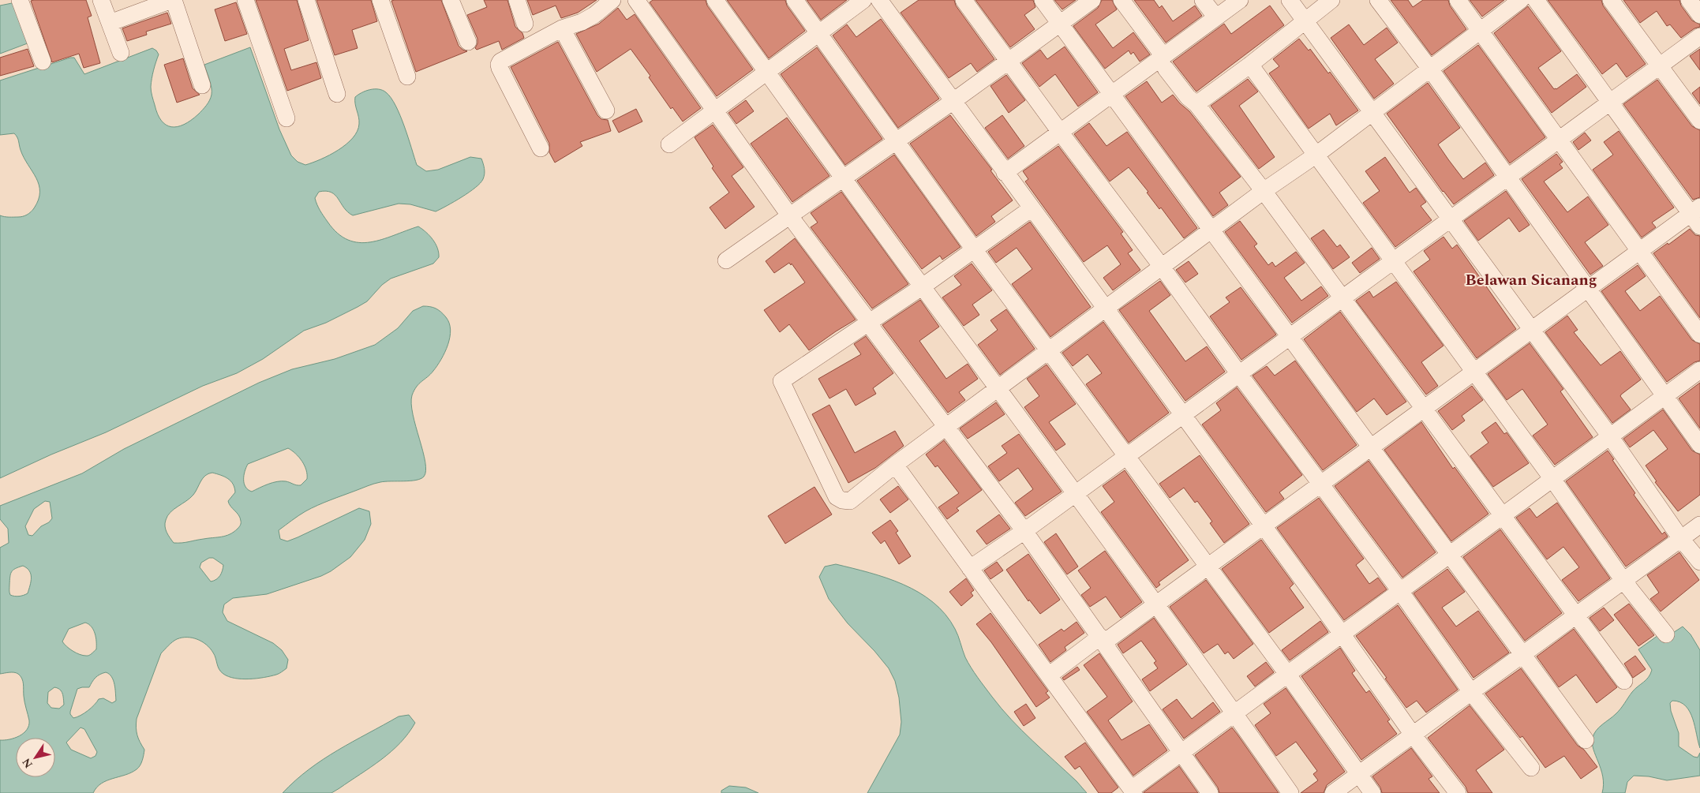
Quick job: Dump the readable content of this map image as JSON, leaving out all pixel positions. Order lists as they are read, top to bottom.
{
  "districts": ["Belawan Sicanang"],
  "north": "bottom left"
}
